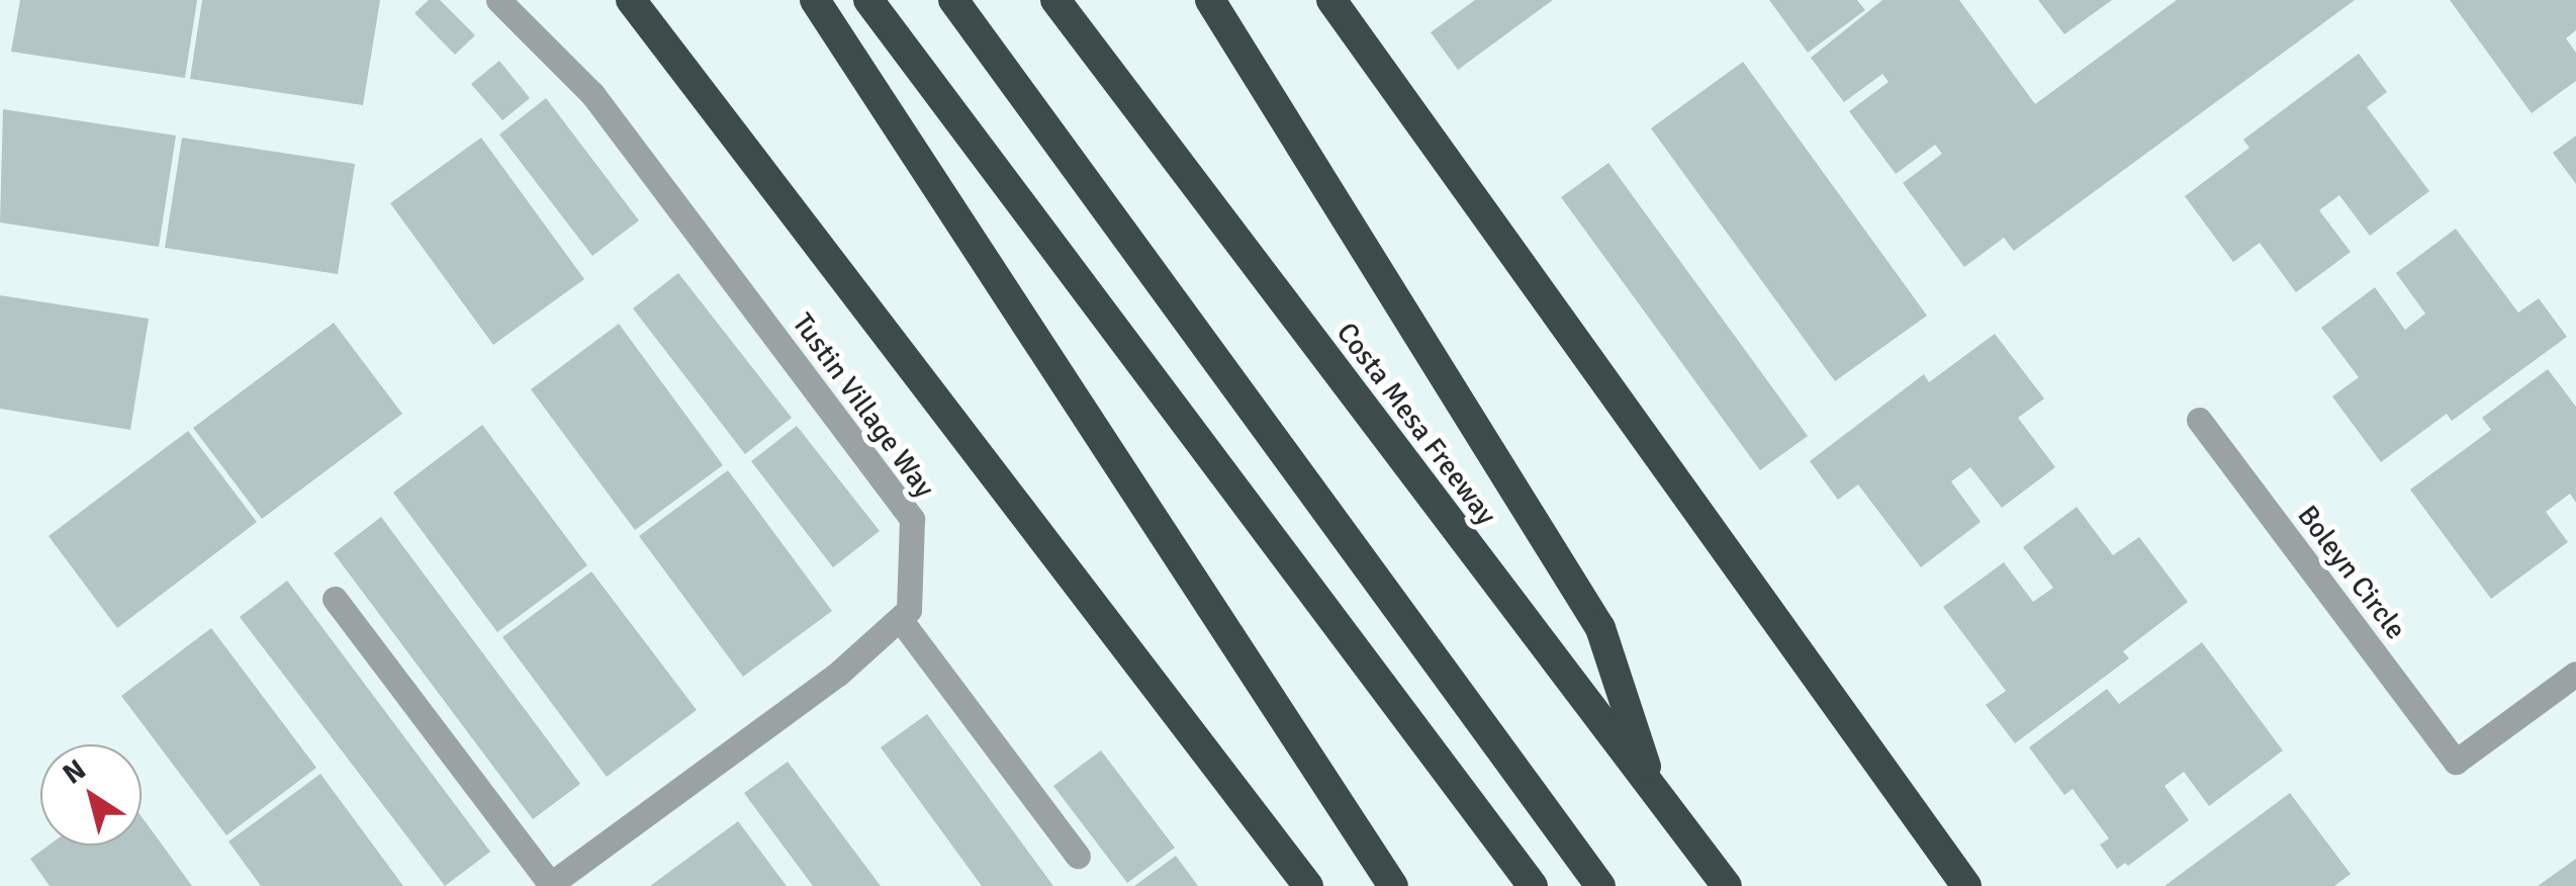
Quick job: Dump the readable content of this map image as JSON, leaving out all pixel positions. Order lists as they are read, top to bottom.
{
  "streets": {
    "highway": ["Costa Mesa Freeway"],
    "street": ["Tustin Village Way", "Boleyn Circle"]
  },
  "north": "top left"
}
